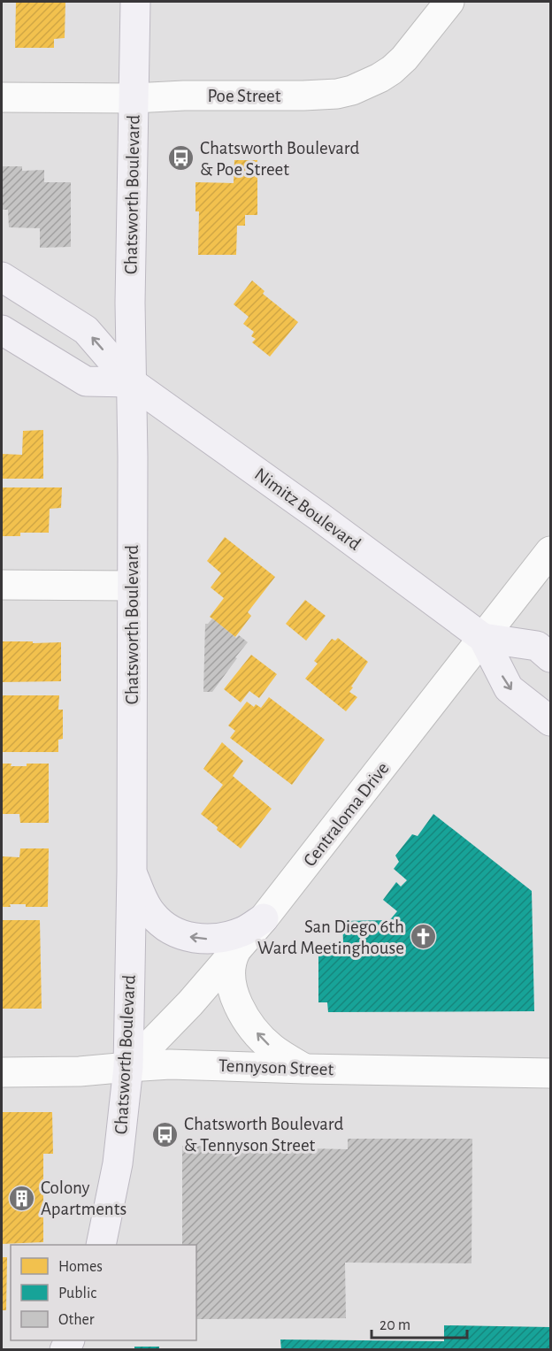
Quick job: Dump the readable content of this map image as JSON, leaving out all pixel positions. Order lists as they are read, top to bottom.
{
  "streets": {
    "main road": ["Chatsworth Boulevard", "Nimitz Boulevard"],
    "street": ["Poe Street", "Centraloma Drive", "Tennyson Street"]
  },
  "crossings": [
    ["Poe Street", "Chatsworth Boulevard"],
    ["Chatsworth Boulevard", "Nimitz Boulevard"],
    ["Chatsworth Boulevard", "Centraloma Drive"],
    ["Chatsworth Boulevard", "Tennyson Street"],
    ["Nimitz Boulevard", "Centraloma Drive"],
    ["Centraloma Drive", "Tennyson Street"]
  ],
  "places": {
    "bus stop": ["Chatsworth Boulevard & Poe Street", "Chatsworth Boulevard & Tennyson Street"],
    "church": ["San Diego 6th Ward Meetinghouse"],
    "building": ["Colony Apartments"]
  },
  "legend": ["Homes", "Public", "Other"],
  "scale_bar": "20 m"
}
